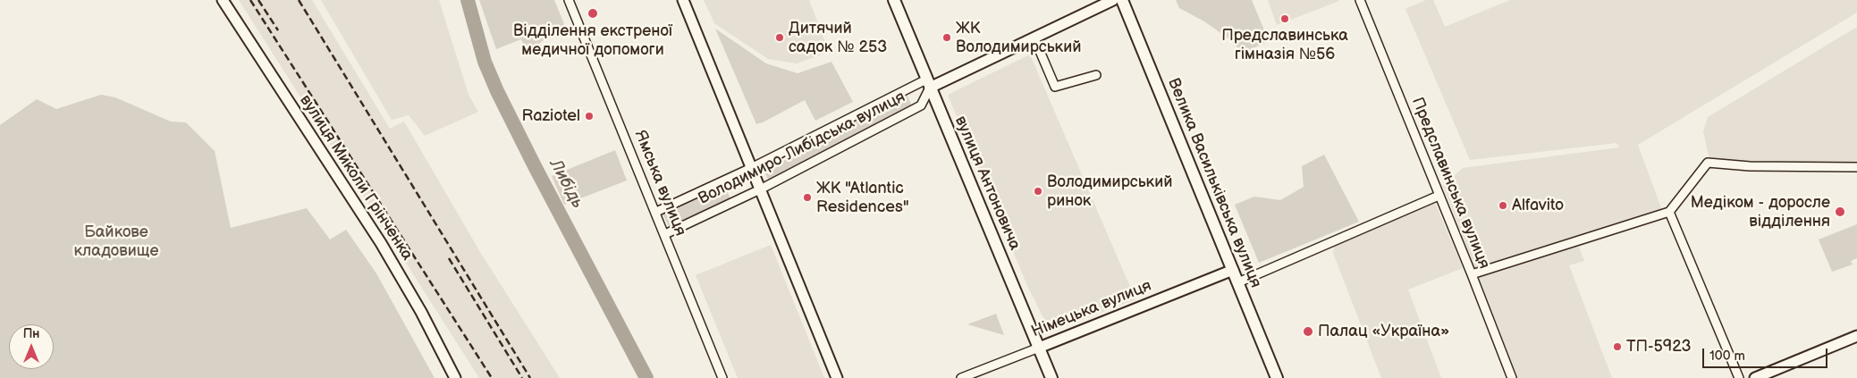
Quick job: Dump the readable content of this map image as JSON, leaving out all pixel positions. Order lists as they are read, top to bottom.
{
  "streets": {
    "main road": [
      "Володимиро-Либідська вулиця",
      "вулиця Миколи Грінченка",
      "вулиця Антоновича",
      "Велика Васильківська вулиця",
      "Німецька вулиця"
    ],
    "street": ["Ямська вулиця", "Предславинська вулиця"]
  },
  "crossings": [
    ["Володимиро-Либідська вулиця", "Ямська вулиця"],
    ["Володимиро-Либідська вулиця", "вулиця Антоновича"],
    ["вулиця Антоновича", "Німецька вулиця"],
    ["Велика Васильківська вулиця", "Німецька вулиця"]
  ],
  "water": ["Либідь"],
  "parks": ["Байкове кладовище"],
  "places": [
    "Відділення екстреної медичної допомоги",
    "Предславинська гімназія №56",
    "Дитячий садок № 253",
    "ЖК Володимирський",
    "Raziotel",
    "Володимирський ринок",
    "ЖК \"Atlantic Residences\"",
    "Alfavito",
    "Медіком - доросле відділення",
    "Палац «Україна»",
    "ТП-5923"
  ],
  "scale_bar": "100 m",
  "north": "top"
}
